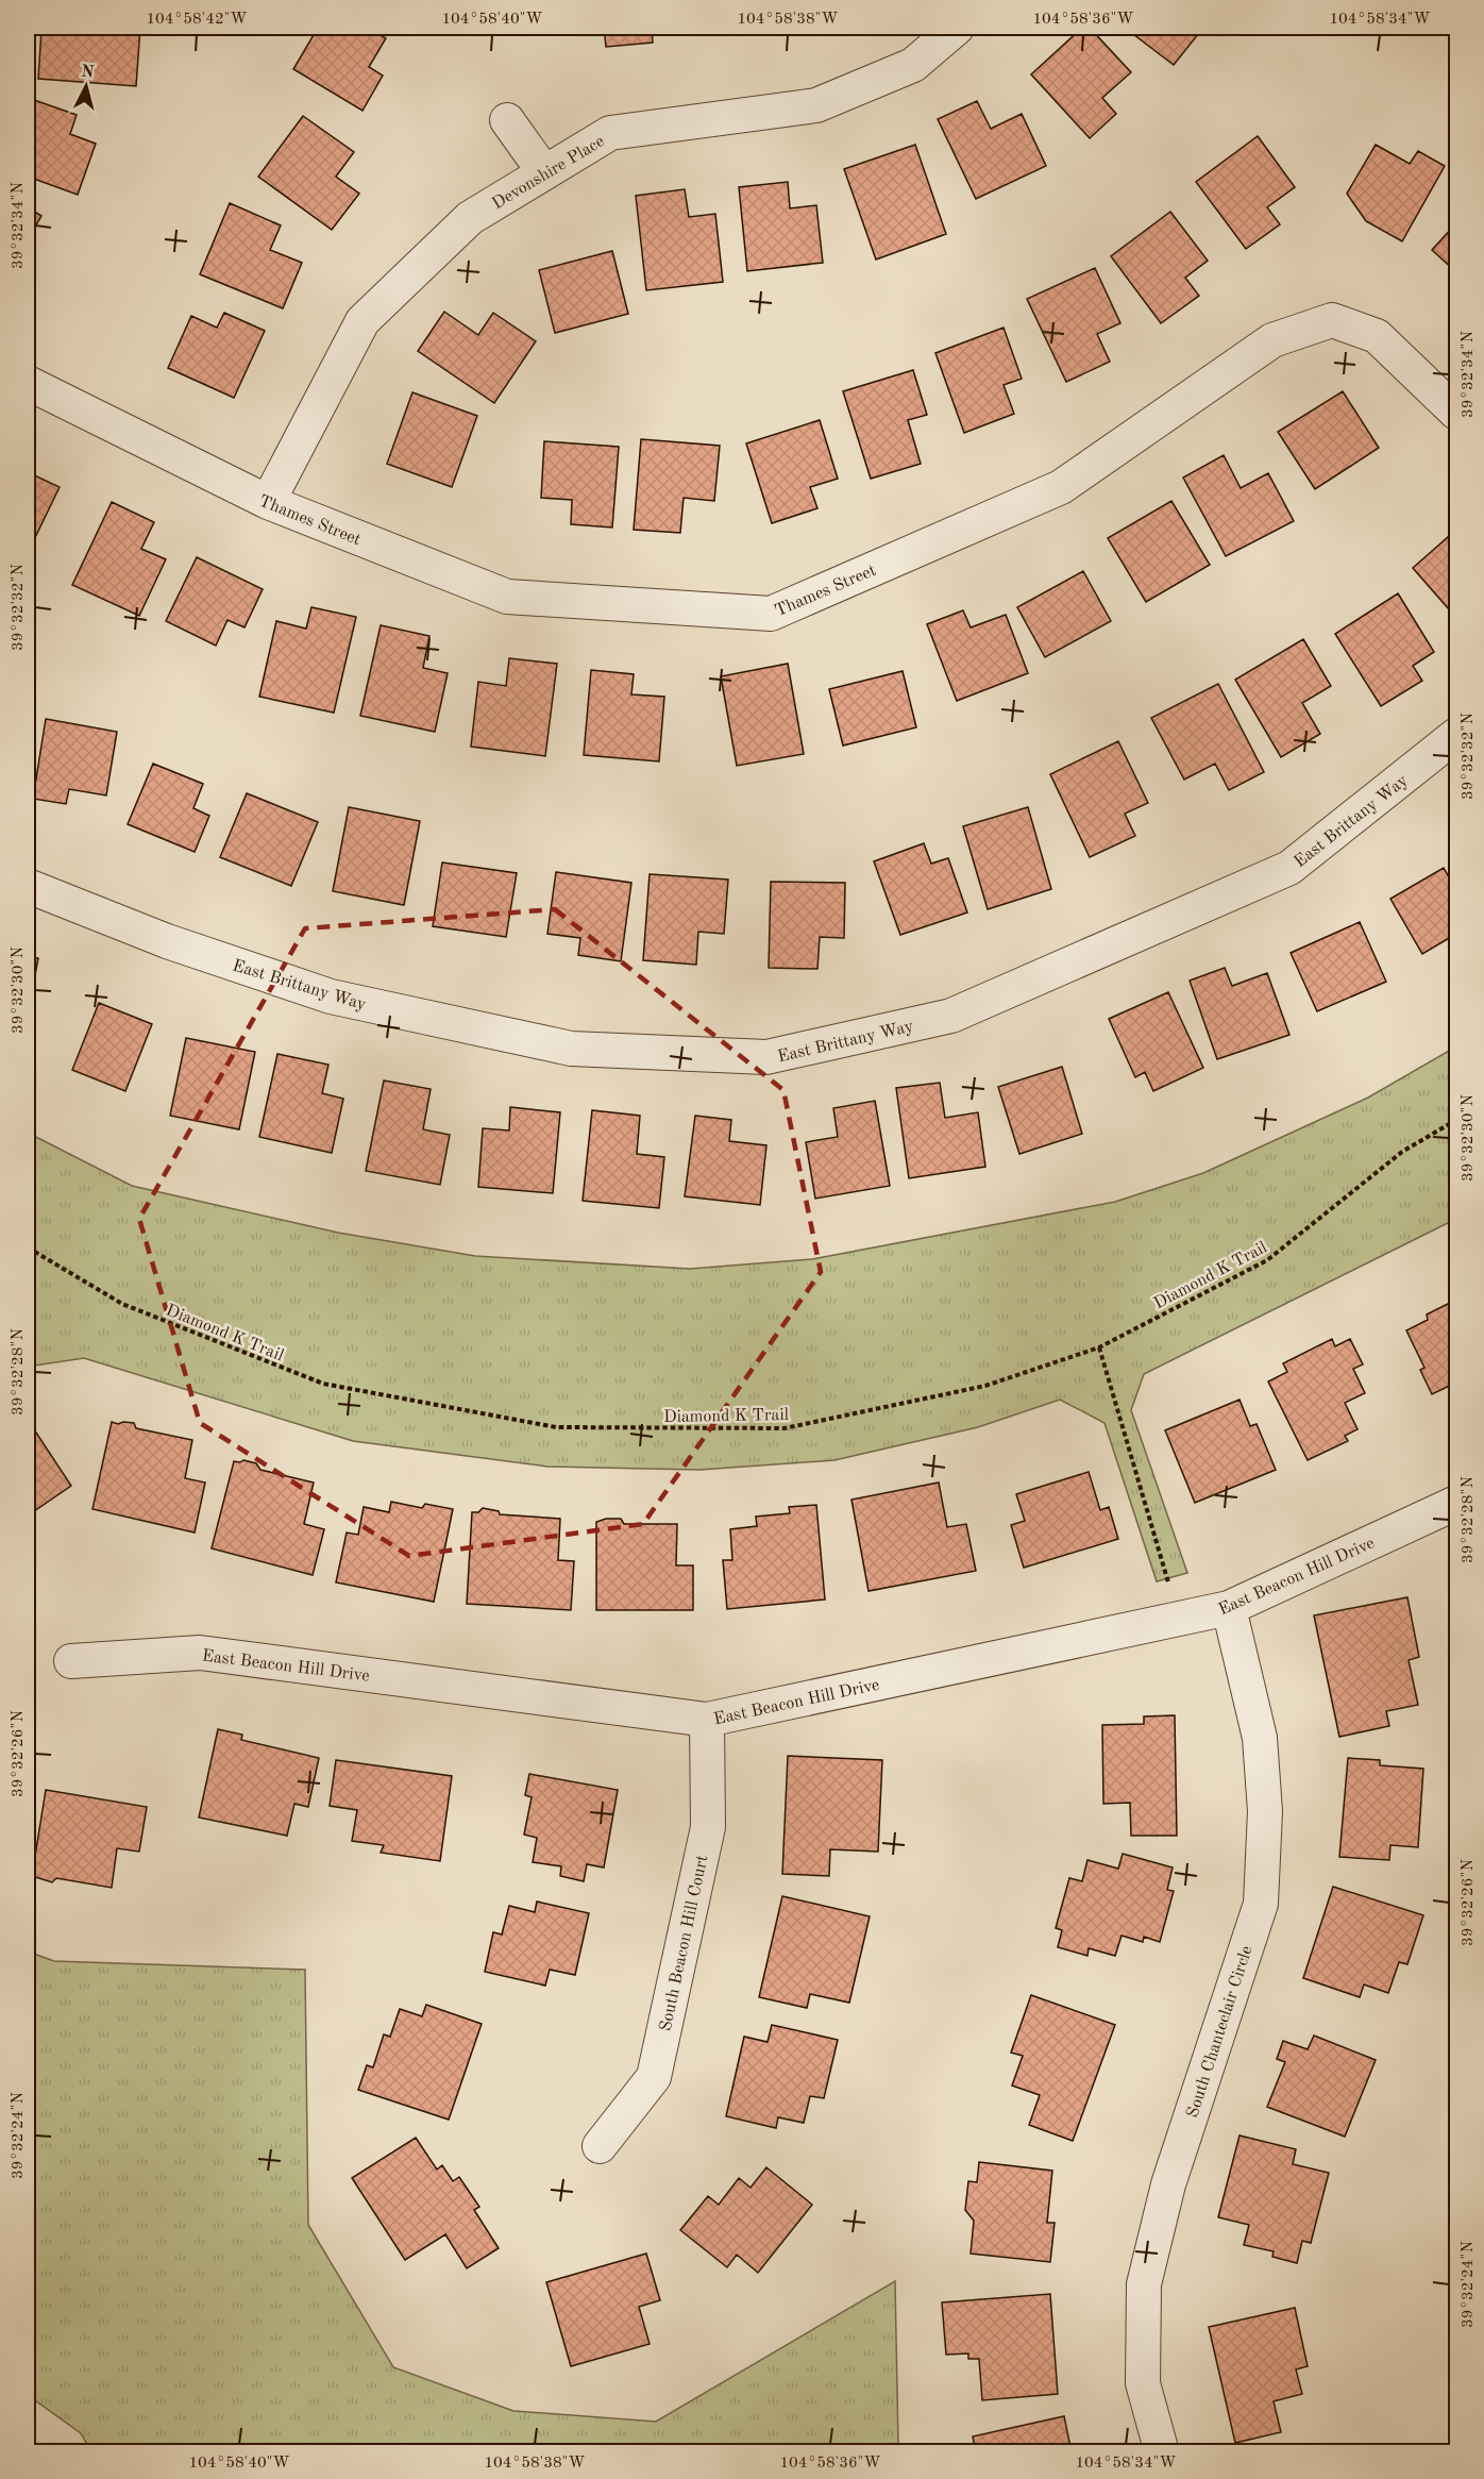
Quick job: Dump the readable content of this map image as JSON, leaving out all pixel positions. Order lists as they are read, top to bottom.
{
  "streets": {
    "street": [
      "Devonshire Place",
      "Thames Street",
      "East Brittany Way",
      "East Beacon Hill Drive",
      "South Beacon Hill Court",
      "South Chanteclair Circle"
    ],
    "path": ["Diamond K Trail"]
  },
  "crossings": [
    ["Devonshire Place", "Thames Street"],
    ["East Beacon Hill Drive", "South Beacon Hill Court"],
    ["East Beacon Hill Drive", "South Chanteclair Circle"]
  ],
  "north": "top",
  "coordinates": [
    "104°58'42\"W",
    "104°58'40\"W",
    "104°58'38\"W",
    "104°58'36\"W",
    "104°58'34\"W",
    "39°32'34\"N",
    "39°32'32\"N",
    "39°32'30\"N",
    "39°32'28\"N",
    "39°32'26\"N",
    "39°32'24\"N"
  ]
}
